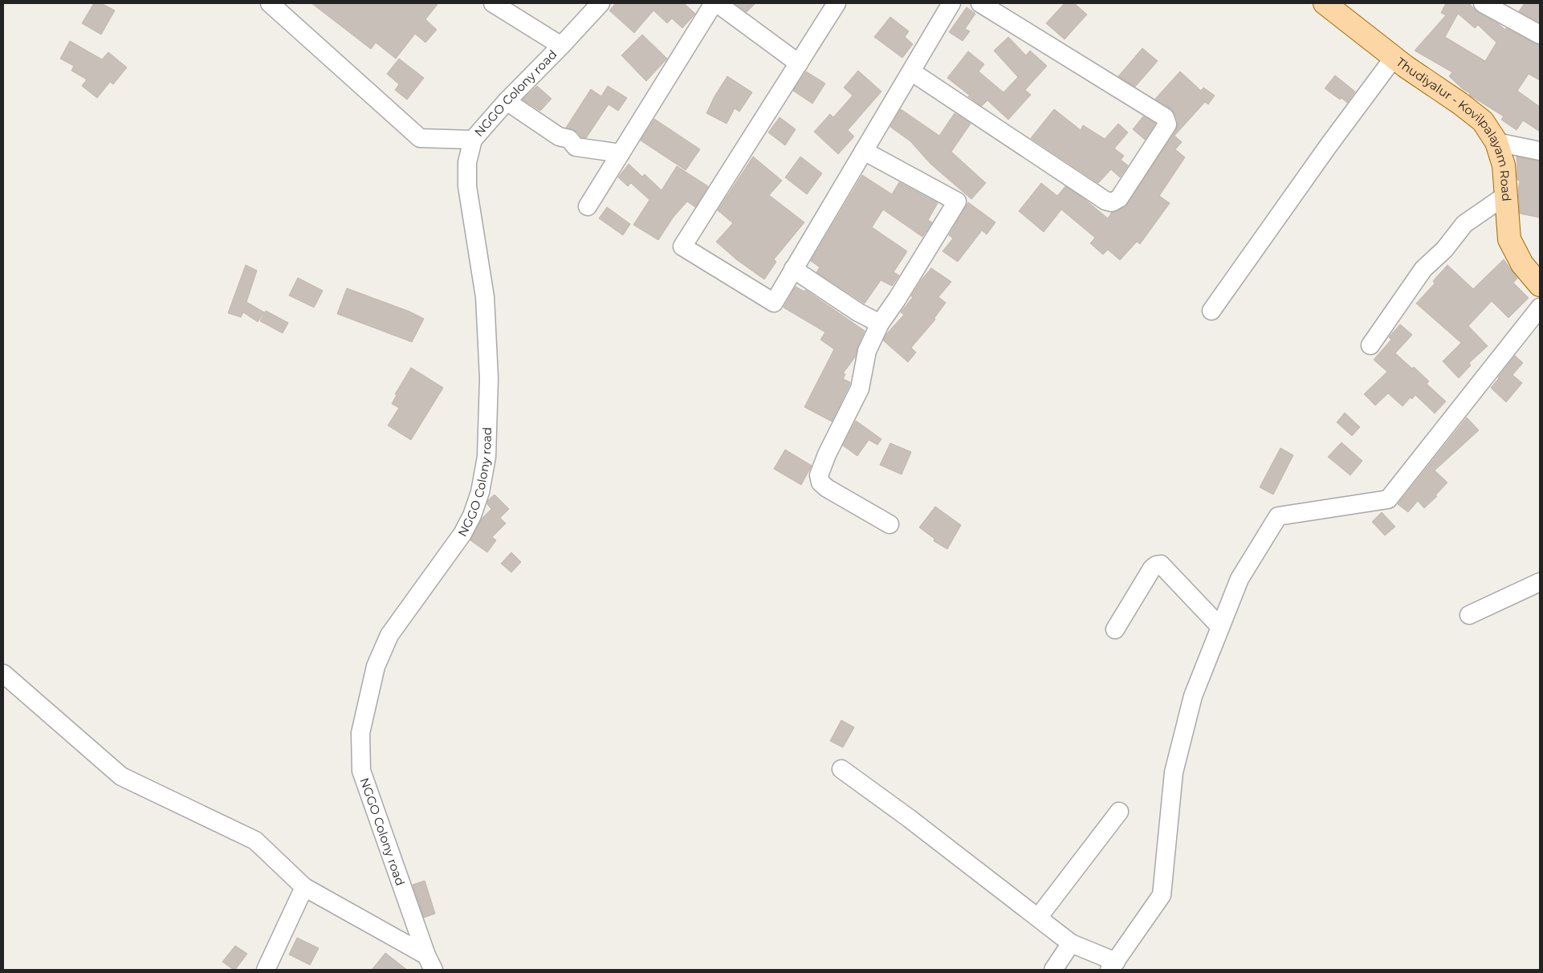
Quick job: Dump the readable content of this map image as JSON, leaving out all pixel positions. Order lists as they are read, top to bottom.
{
  "streets": {
    "main road": ["Thudiyalur - Kovilpalayam Road"],
    "street": ["NGGO Colony road"]
  }
}
